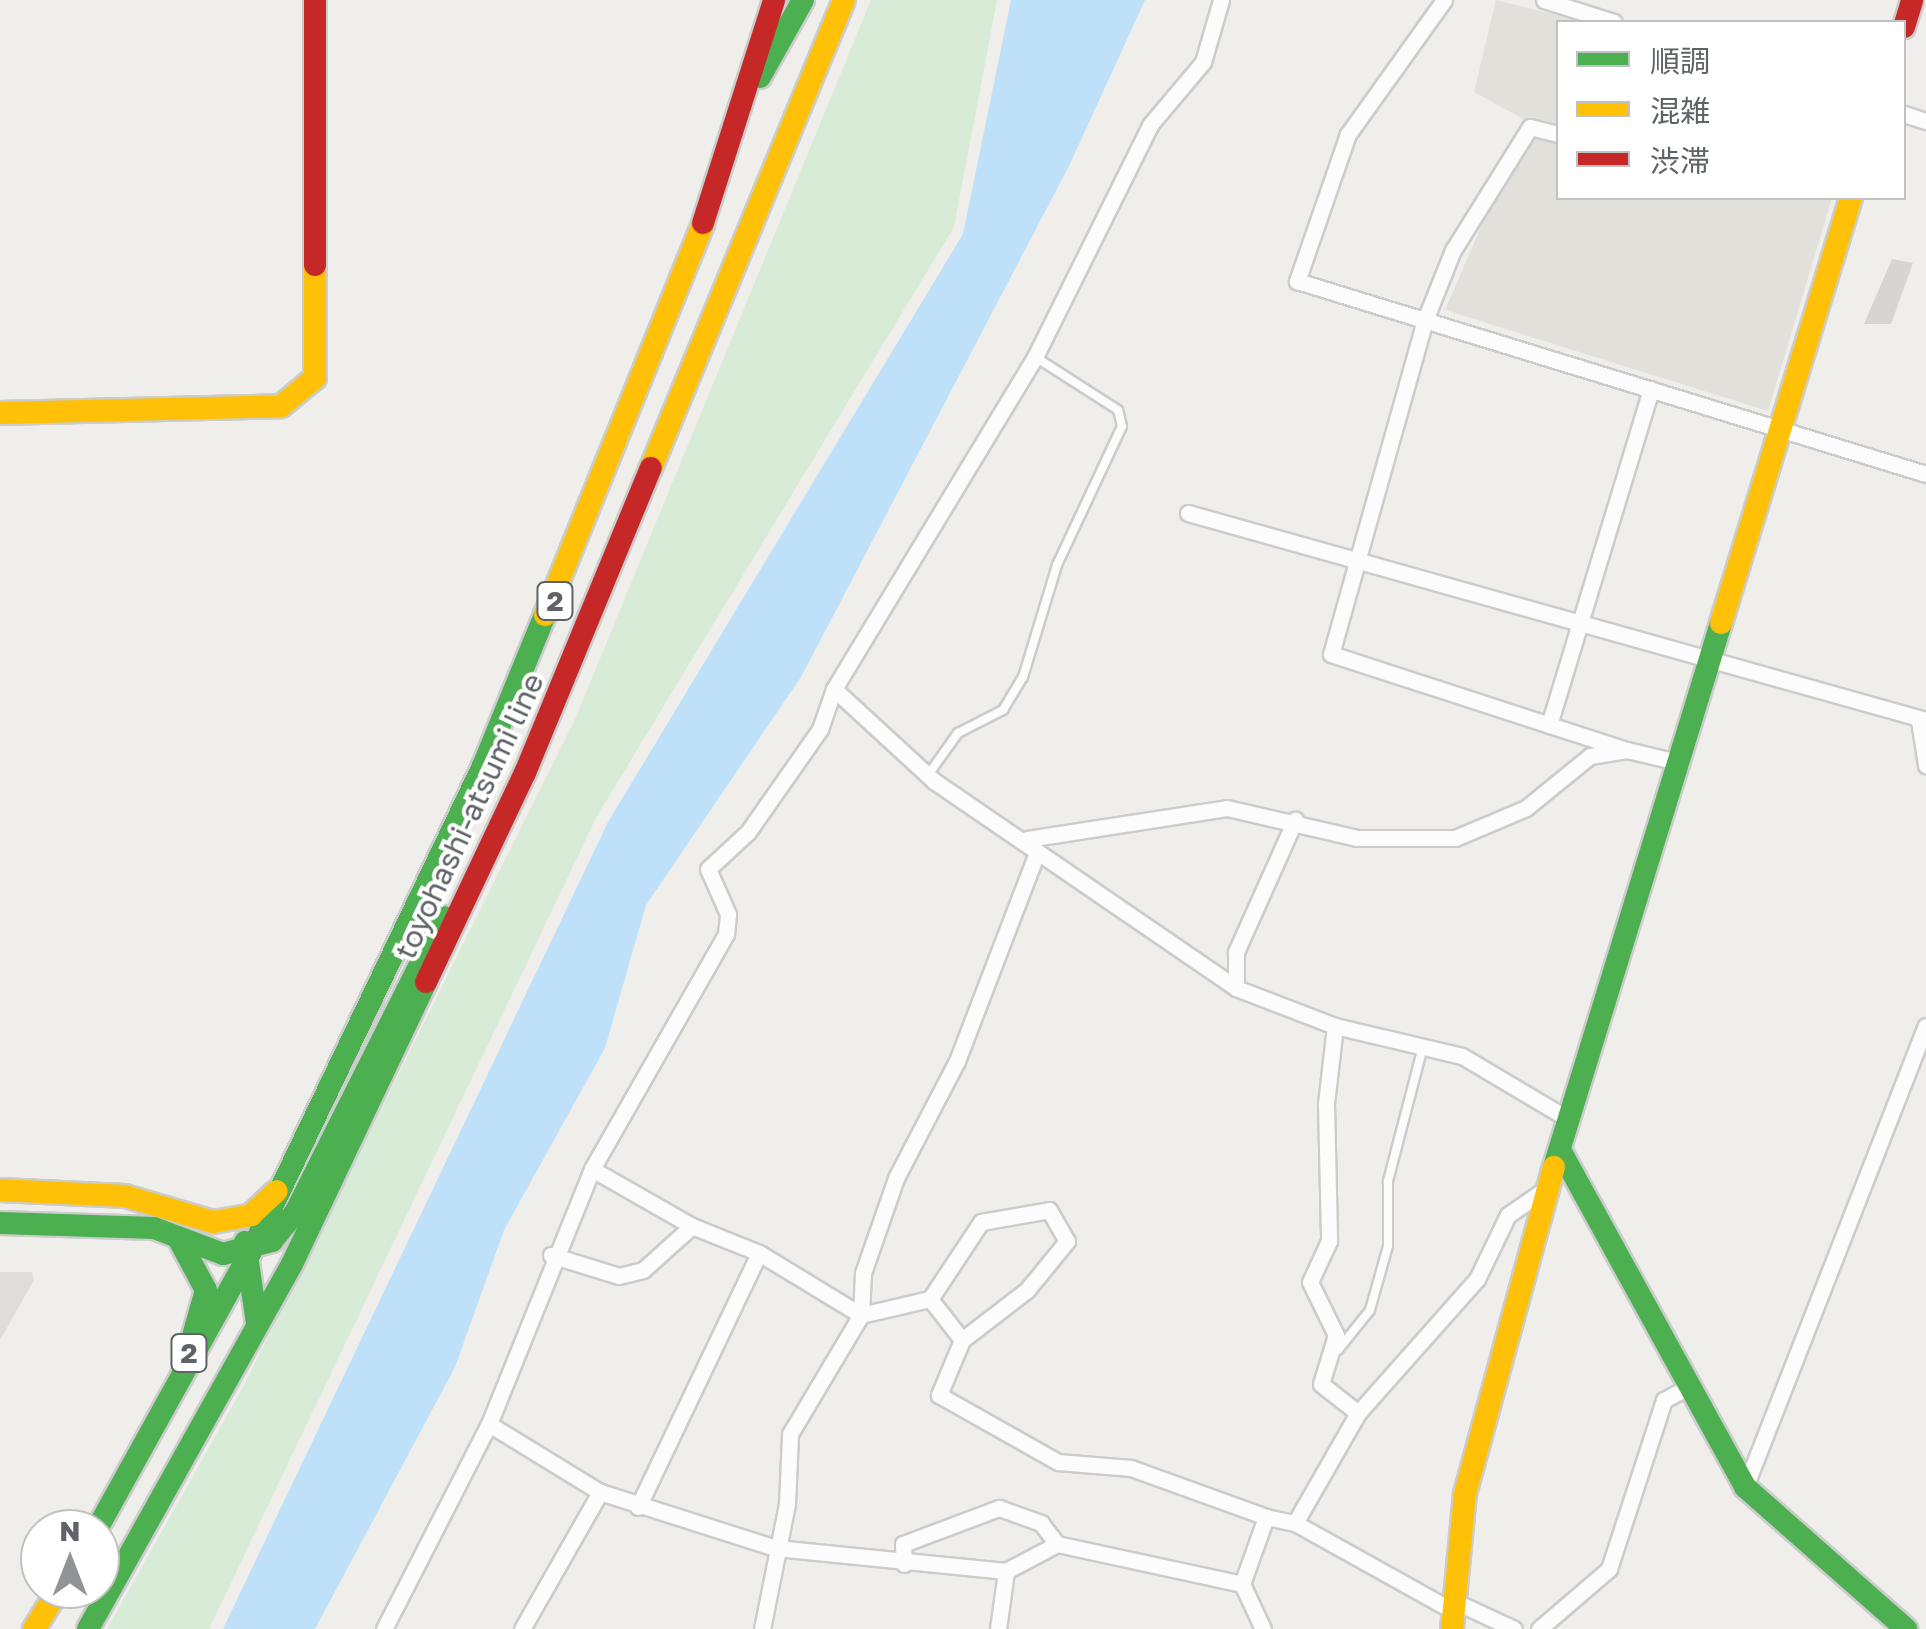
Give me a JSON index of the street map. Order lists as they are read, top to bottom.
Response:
{
  "streets": {
    "street": ["2", "toyohashi-atsumi line"]
  },
  "legend": ["順調", "混雑", "渋滞"],
  "north": "top"
}
